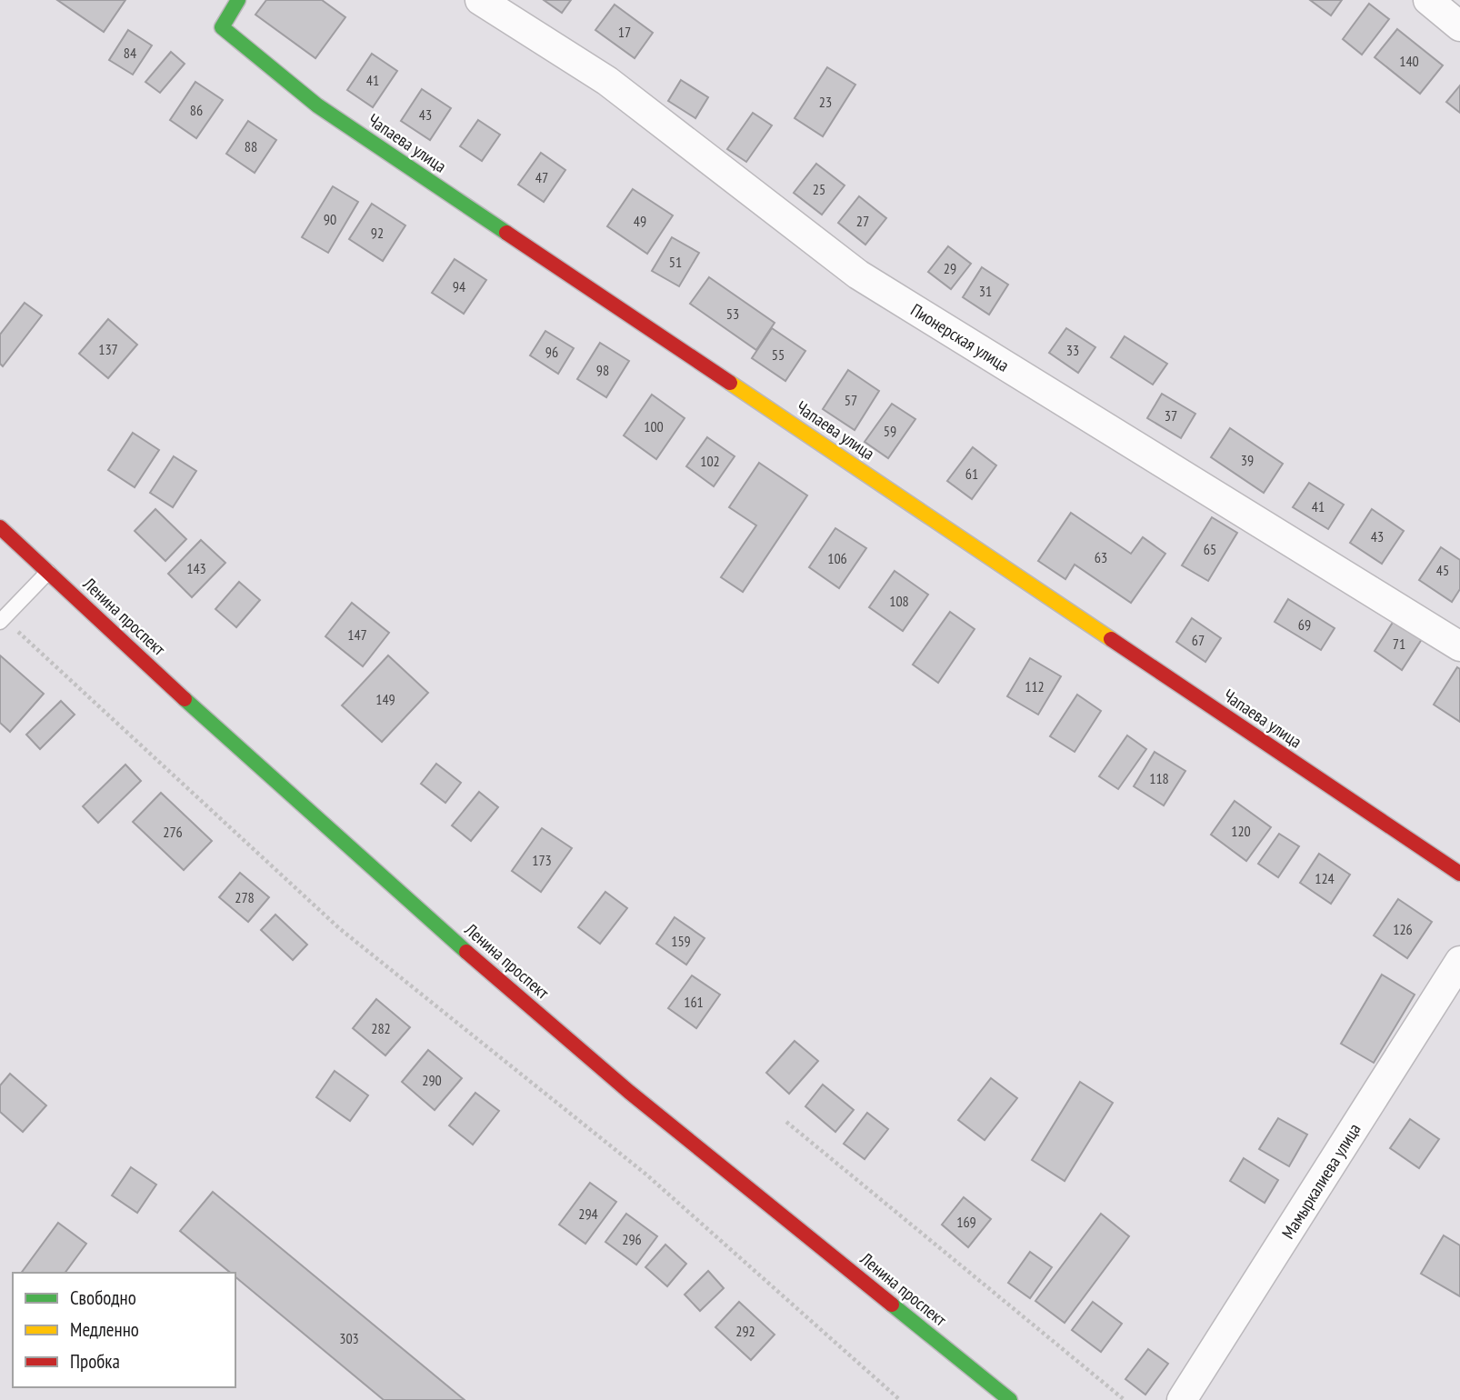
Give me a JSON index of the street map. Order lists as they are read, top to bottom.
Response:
{
  "streets": {
    "street": [
      "Чапаева улица",
      "Пионерская улица",
      "Ленина проспект",
      "Мамыркалиева улица"
    ]
  },
  "house_numbers": [
    "17",
    "84",
    "140",
    "41",
    "23",
    "86",
    "43",
    "88",
    "47",
    "25",
    "90",
    "49",
    "27",
    "92",
    "51",
    "29",
    "94",
    "31",
    "53",
    "137",
    "33",
    "96",
    "55",
    "98",
    "57",
    "37",
    "100",
    "59",
    "39",
    "102",
    "61",
    "41",
    "43",
    "65",
    "63",
    "106",
    "143",
    "45",
    "108",
    "69",
    "147",
    "67",
    "71",
    "112",
    "149",
    "118",
    "120",
    "276",
    "173",
    "124",
    "278",
    "126",
    "159",
    "161",
    "282",
    "290",
    "294",
    "169",
    "296",
    "292",
    "303"
  ],
  "legend": ["Свободно", "Медленно", "Пробка"]
}
